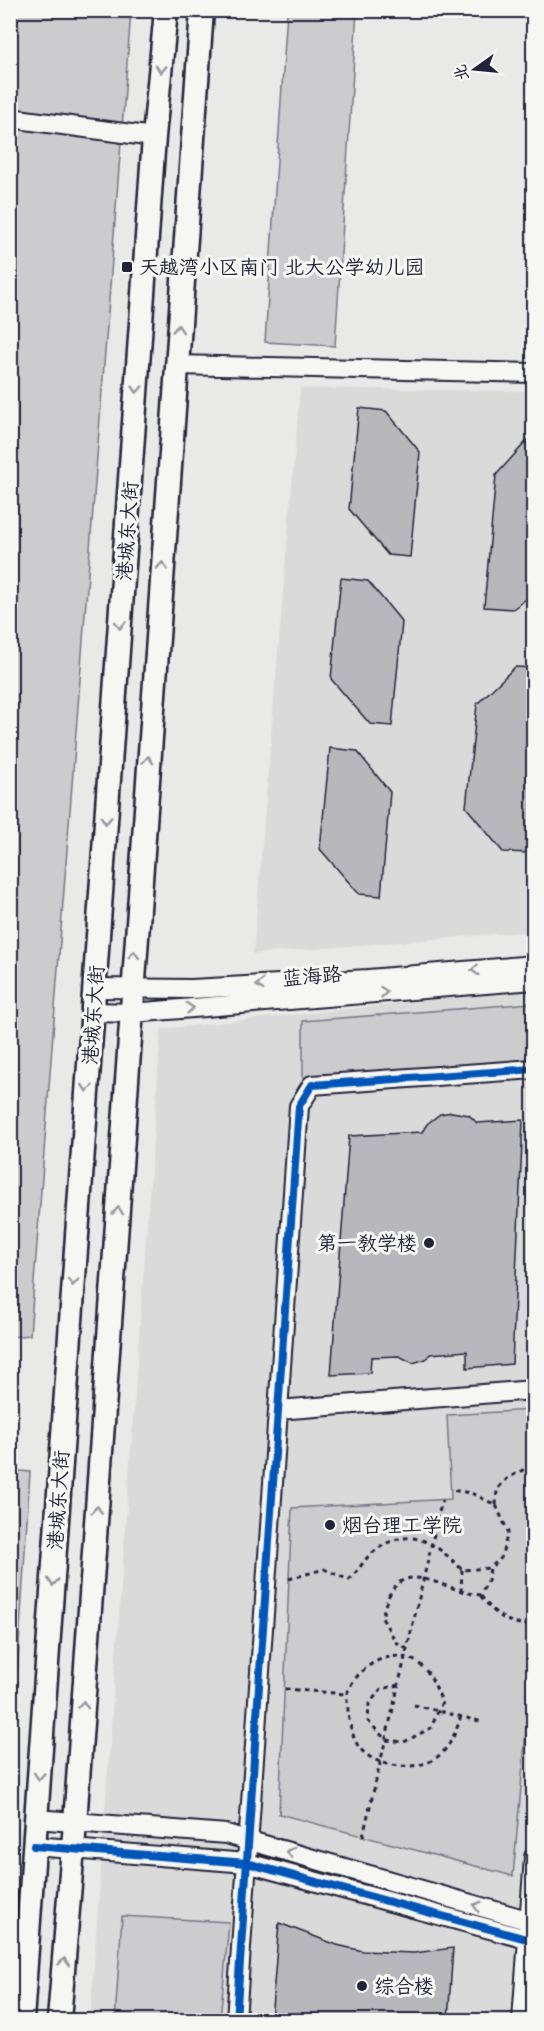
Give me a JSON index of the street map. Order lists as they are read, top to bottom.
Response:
{
  "streets": {
    "main road": ["港城东大街"],
    "street": ["蓝海路"]
  },
  "crossings": [
    ["港城东大街", "蓝海路"]
  ],
  "places": {
    "transit": ["天越湾小区南门 北大公学幼儿园"],
    "other": ["第一教学楼", "烟台理工学院", "综合楼"]
  },
  "north": "left"
}
